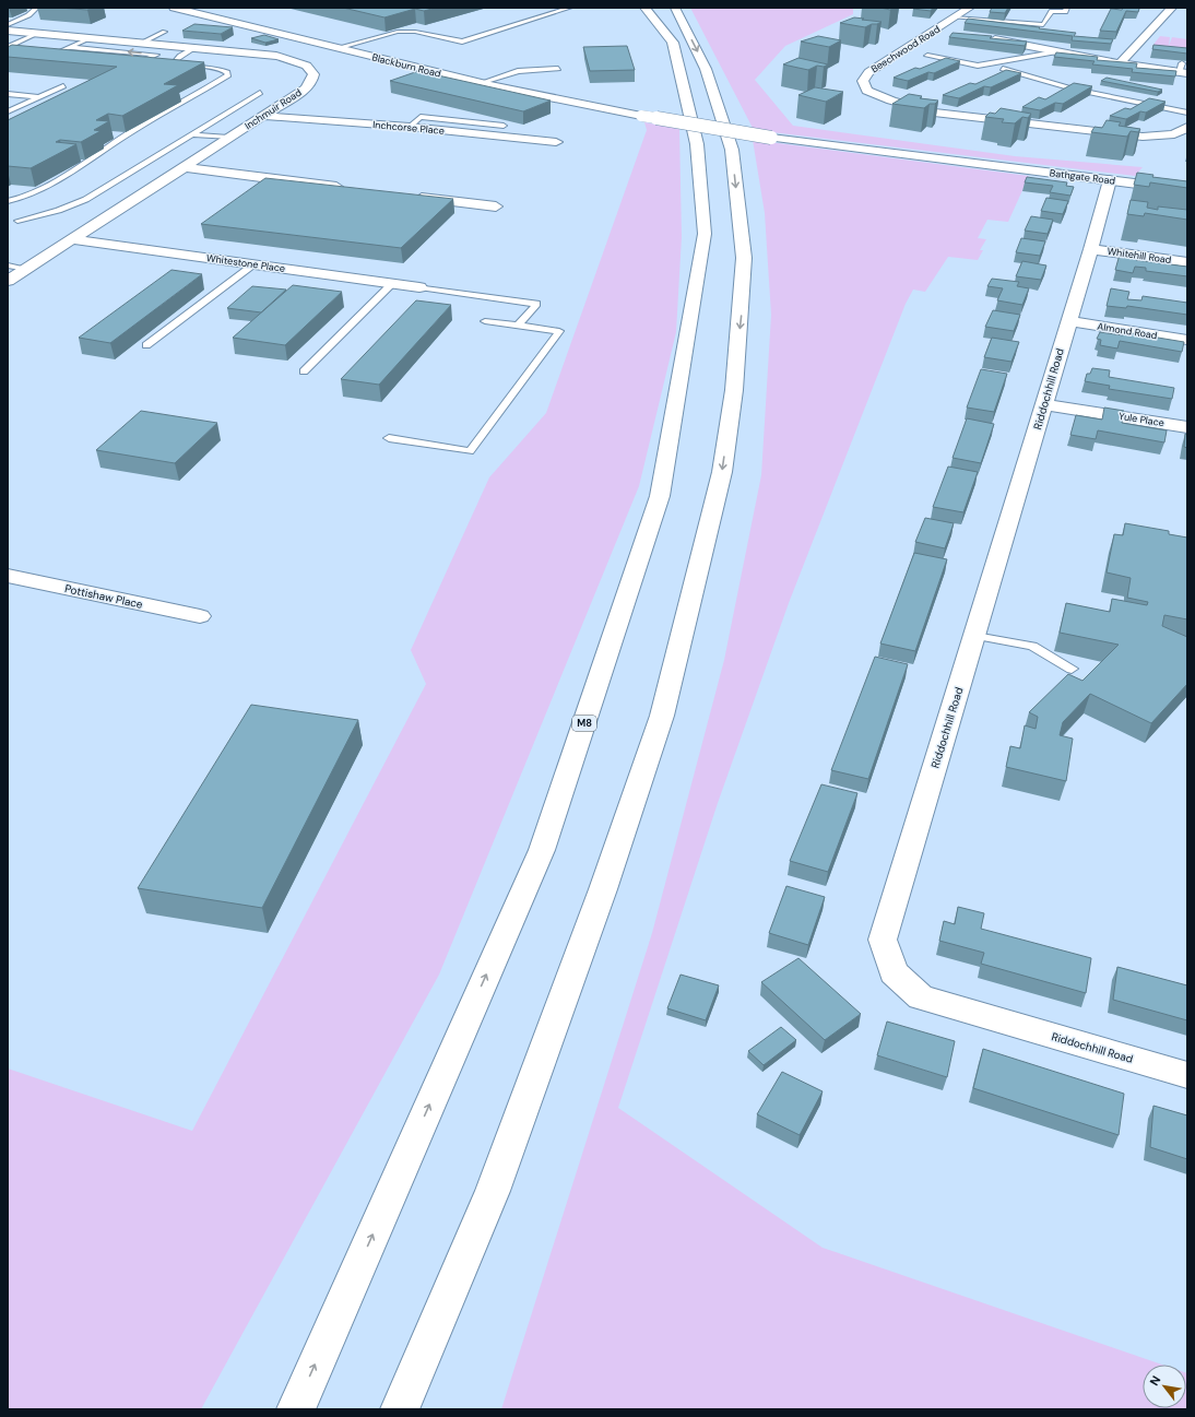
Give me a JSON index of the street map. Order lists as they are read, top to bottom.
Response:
{
  "streets": {
    "main road": [
      "Beechwood Road",
      "Blackburn Road",
      "Inchmuir Road",
      "Inchcorse Place",
      "Bathgate Road",
      "Whitehill Road",
      "Whitestone Place",
      "Almond Road",
      "Riddochhill Road",
      "Yule Place",
      "Pottishaw Place",
      "M8"
    ]
  },
  "crossings": [
    ["Blackburn Road", "Bathgate Road"],
    ["Inchmuir Road", "Inchcorse Place"],
    ["Inchmuir Road", "Whitestone Place"],
    ["Bathgate Road", "Riddochhill Road"],
    ["Whitehill Road", "Riddochhill Road"],
    ["Almond Road", "Riddochhill Road"],
    ["Riddochhill Road", "Yule Place"]
  ],
  "north": "top left"
}
